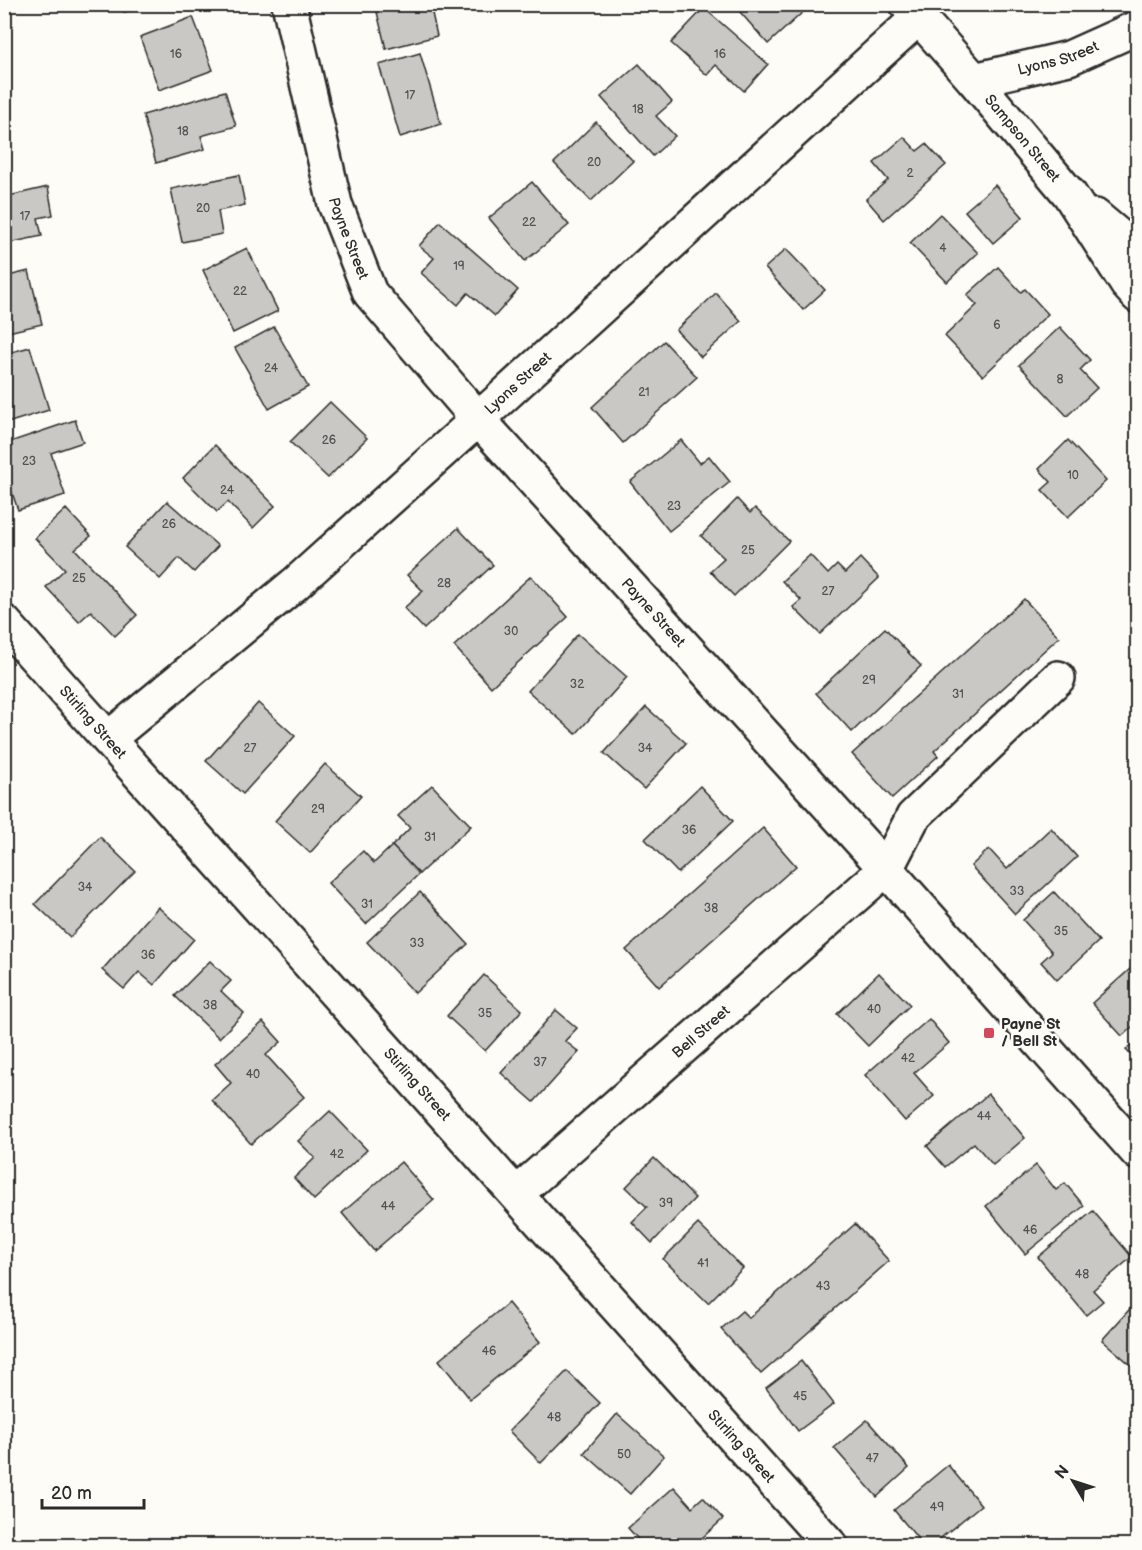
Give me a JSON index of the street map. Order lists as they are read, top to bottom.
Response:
{
  "streets": {
    "street": [
      "Lyons Street",
      "Sampson Street",
      "Payne Street",
      "Stirling Street",
      "Bell Street"
    ]
  },
  "crossings": [
    ["Lyons Street", "Sampson Street"],
    ["Lyons Street", "Payne Street"],
    ["Lyons Street", "Stirling Street"],
    ["Payne Street", "Bell Street"],
    ["Stirling Street", "Bell Street"]
  ],
  "places": {
    "transit": ["Payne St / Bell St"]
  },
  "house_numbers": [
    "16",
    "16",
    "17",
    "18",
    "18",
    "20",
    "2",
    "20",
    "17",
    "22",
    "4",
    "19",
    "22",
    "6",
    "24",
    "8",
    "21",
    "26",
    "23",
    "10",
    "24",
    "23",
    "26",
    "25",
    "25",
    "28",
    "27",
    "30",
    "29",
    "32",
    "31",
    "27",
    "34",
    "29",
    "36",
    "31",
    "34",
    "33",
    "31",
    "38",
    "35",
    "33",
    "36",
    "38",
    "40",
    "35",
    "42",
    "37",
    "40",
    "44",
    "42",
    "39",
    "44",
    "46",
    "41",
    "48",
    "43",
    "46",
    "45",
    "48",
    "50",
    "47",
    "49"
  ],
  "scale_bar": "20 m",
  "north": "top left"
}
